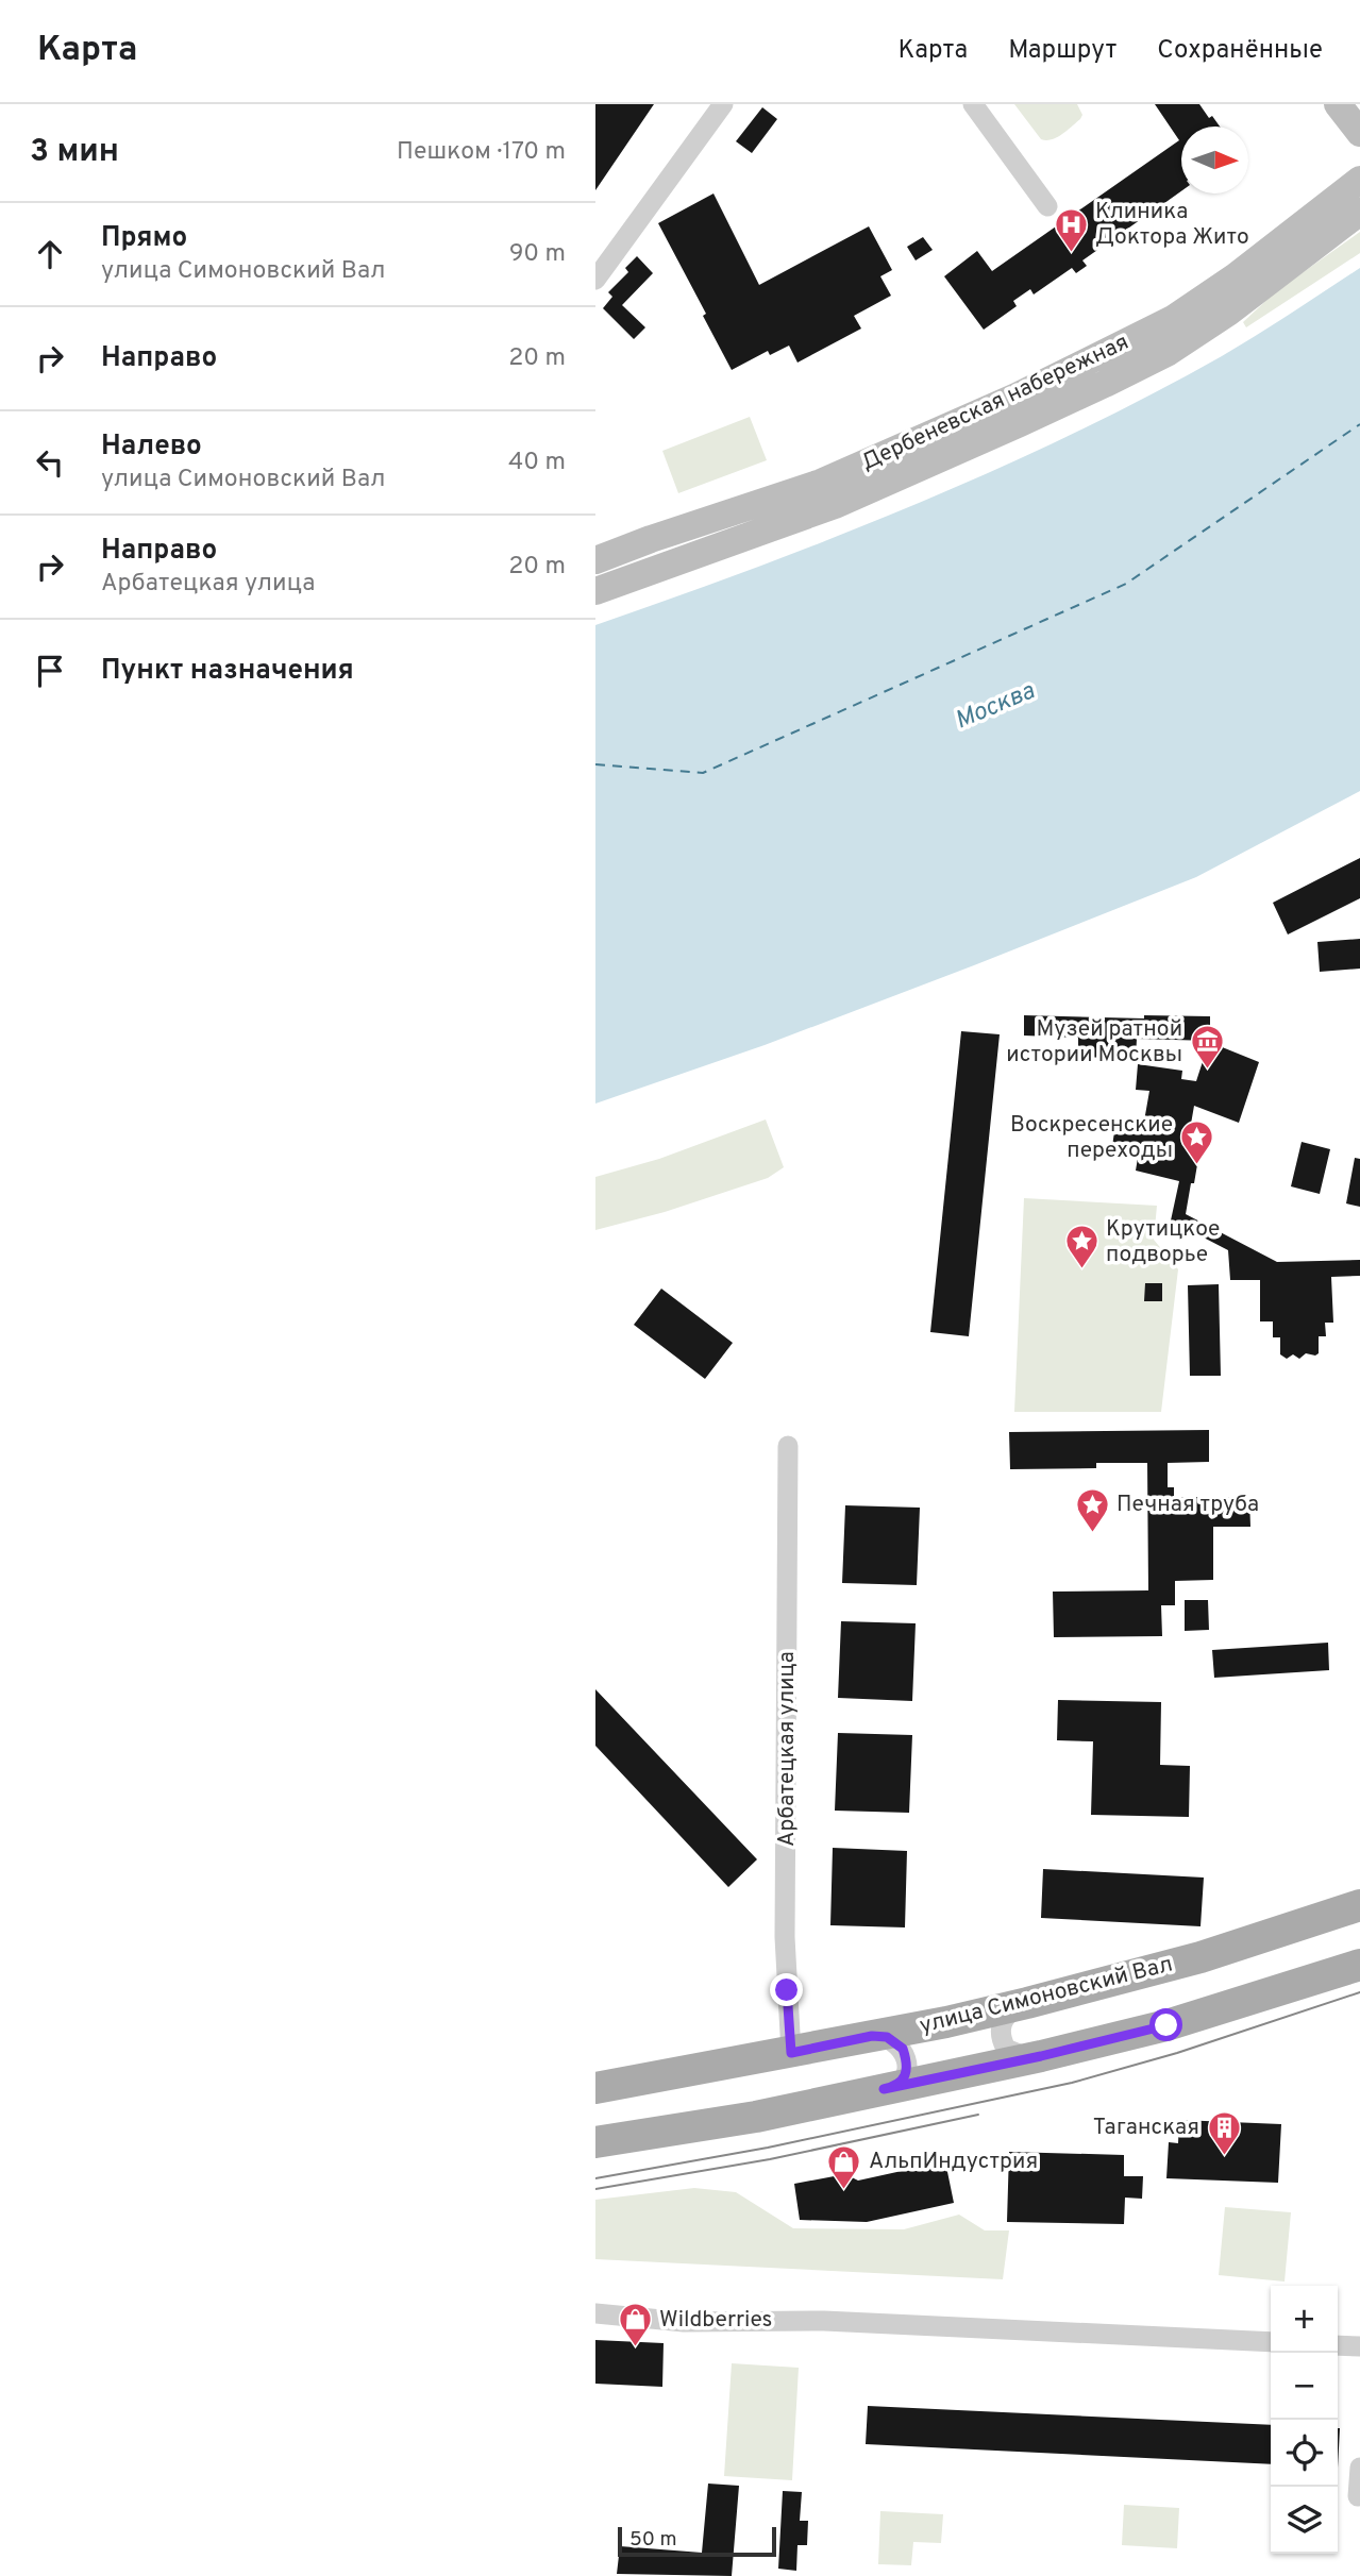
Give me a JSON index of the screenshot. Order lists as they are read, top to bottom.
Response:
{
  "streets": {
    "main road": ["Дербеневская набережная", "улица Симоновский Вал"],
    "street": ["Арбатецкая улица"]
  },
  "crossings": [
    ["Арбатецкая улица", "улица Симоновский Вал"]
  ],
  "water": ["Москва"],
  "places": {
    "hospital": ["Клиника Доктора Жито"],
    "museum": ["Музей ратной истории Москвы"],
    "place": ["Воскресенские переходы", "Крутицкое подворье", "Печная труба"],
    "building": ["Таганская"],
    "shop": ["АльпИндустрия", "Wildberries"]
  },
  "scale_bar": "50 m",
  "north": "right",
  "page": {
    "header": "Карта",
    "nav": ["Карта", "Маршрут", "Сохранённые"],
    "heading": ["3 мин", "Пешком · 170 m"],
    "list": [
      ["Прямо", "улица Симоновский Вал", "90 m"],
      ["Направо", "20 m"],
      ["Налево", "улица Симоновский Вал", "40 m"],
      ["Направо", "Арбатецкая улица", "20 m"],
      "Пункт назначения"
    ],
    "map_buttons": ["+", "−"],
    "scale": "50 m"
  }
}
